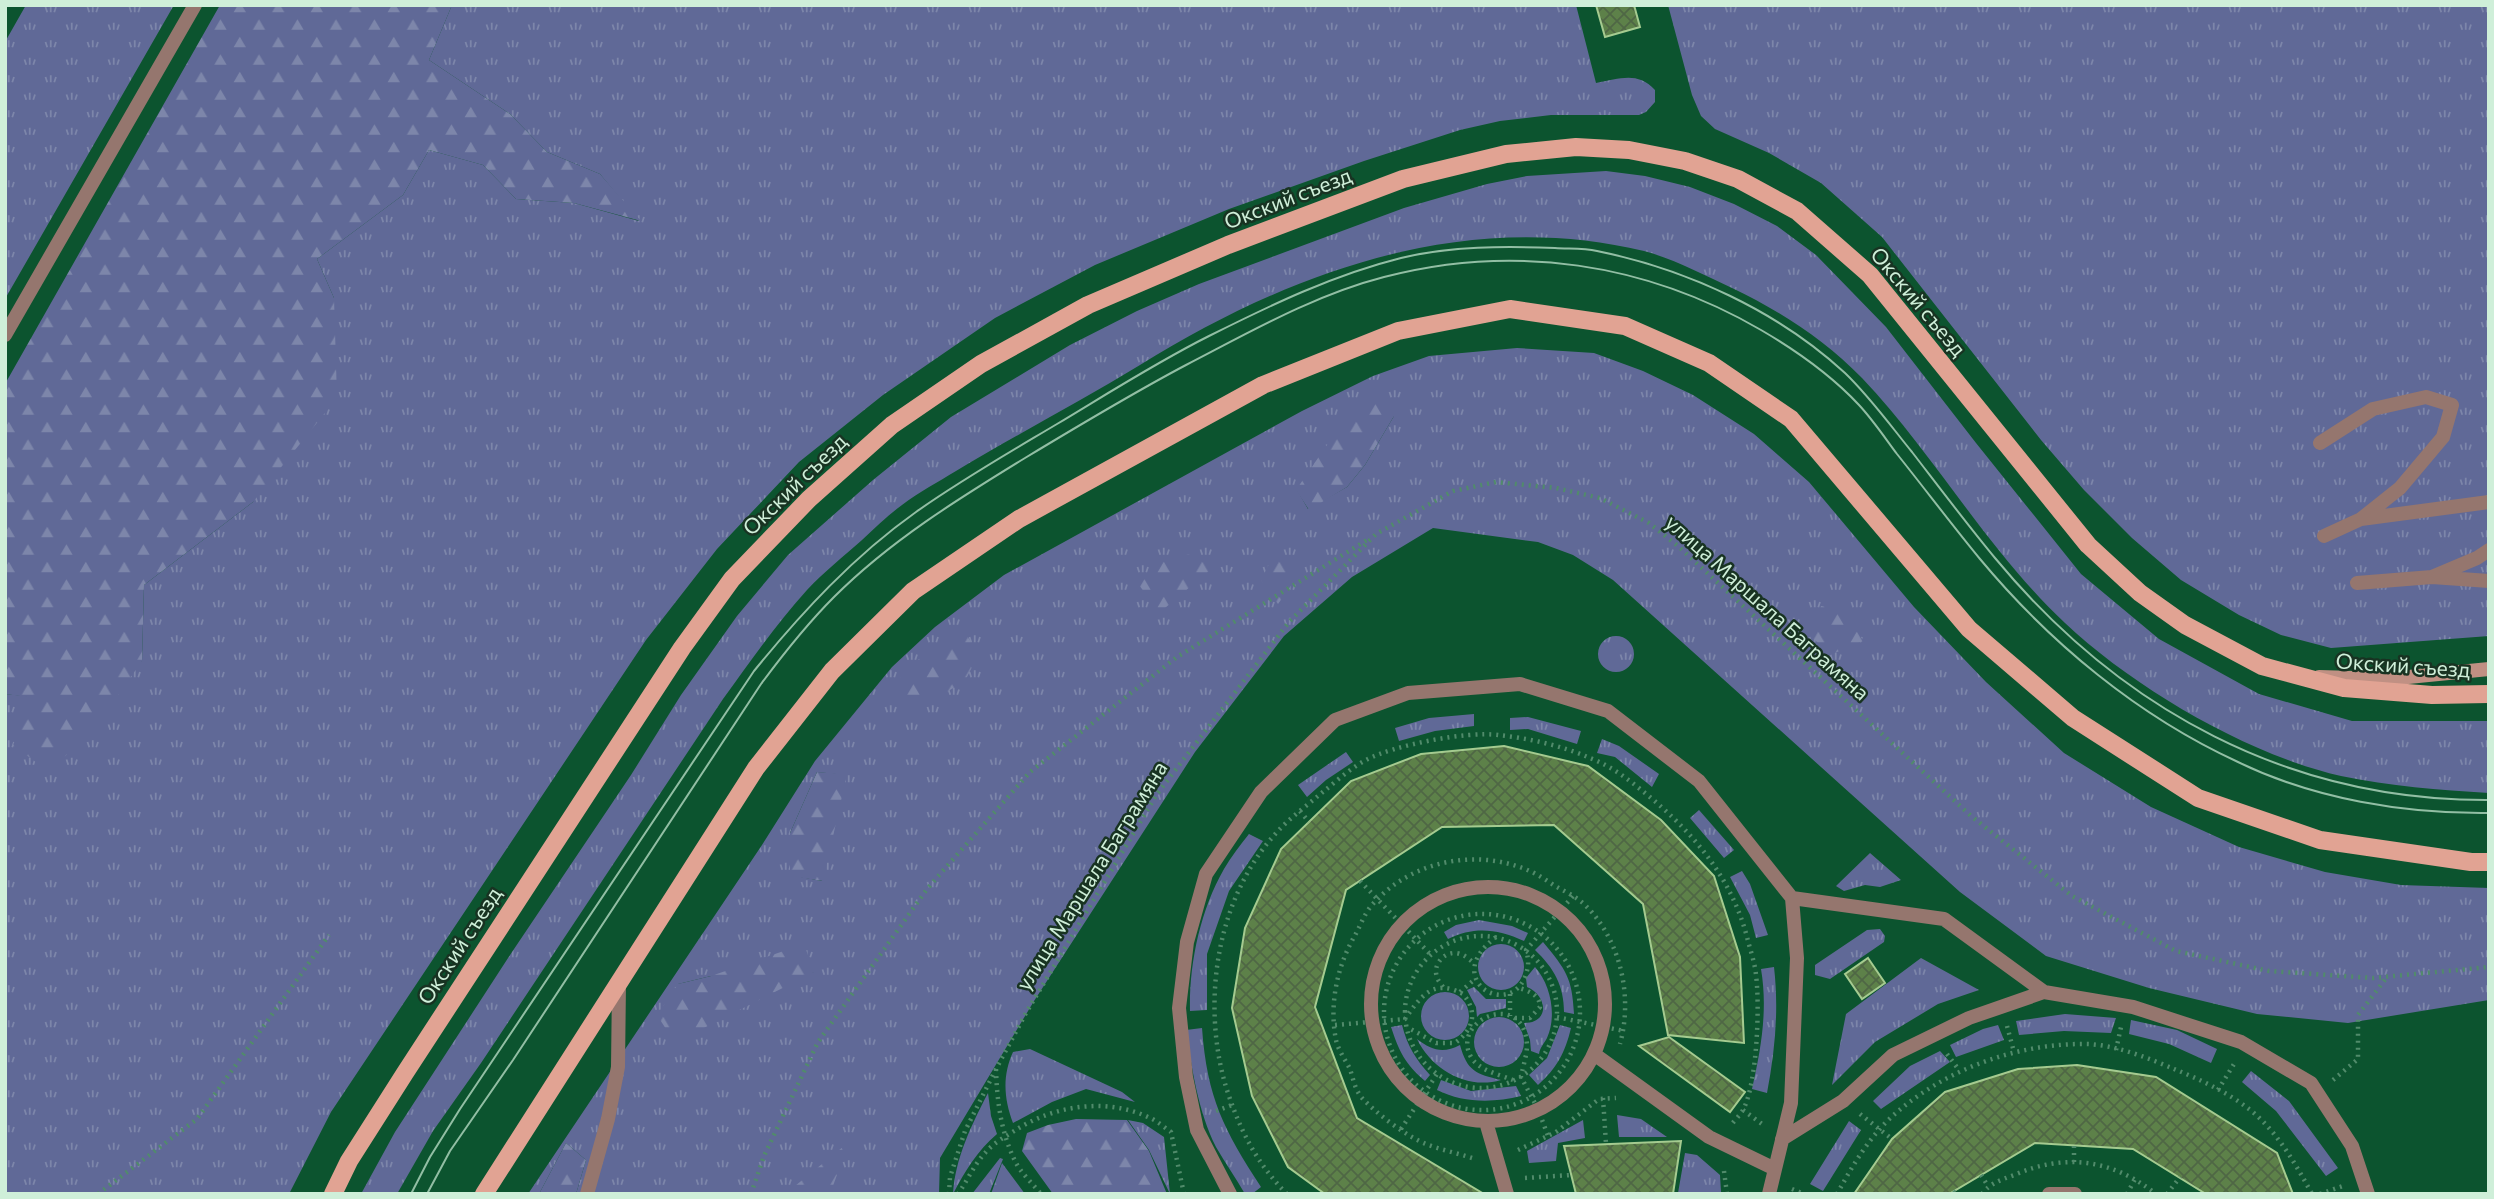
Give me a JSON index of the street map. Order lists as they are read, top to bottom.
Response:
{
  "streets": {
    "main road": ["Окский съезд"],
    "path": ["улица Маршала Баграмяна"]
  }
}
